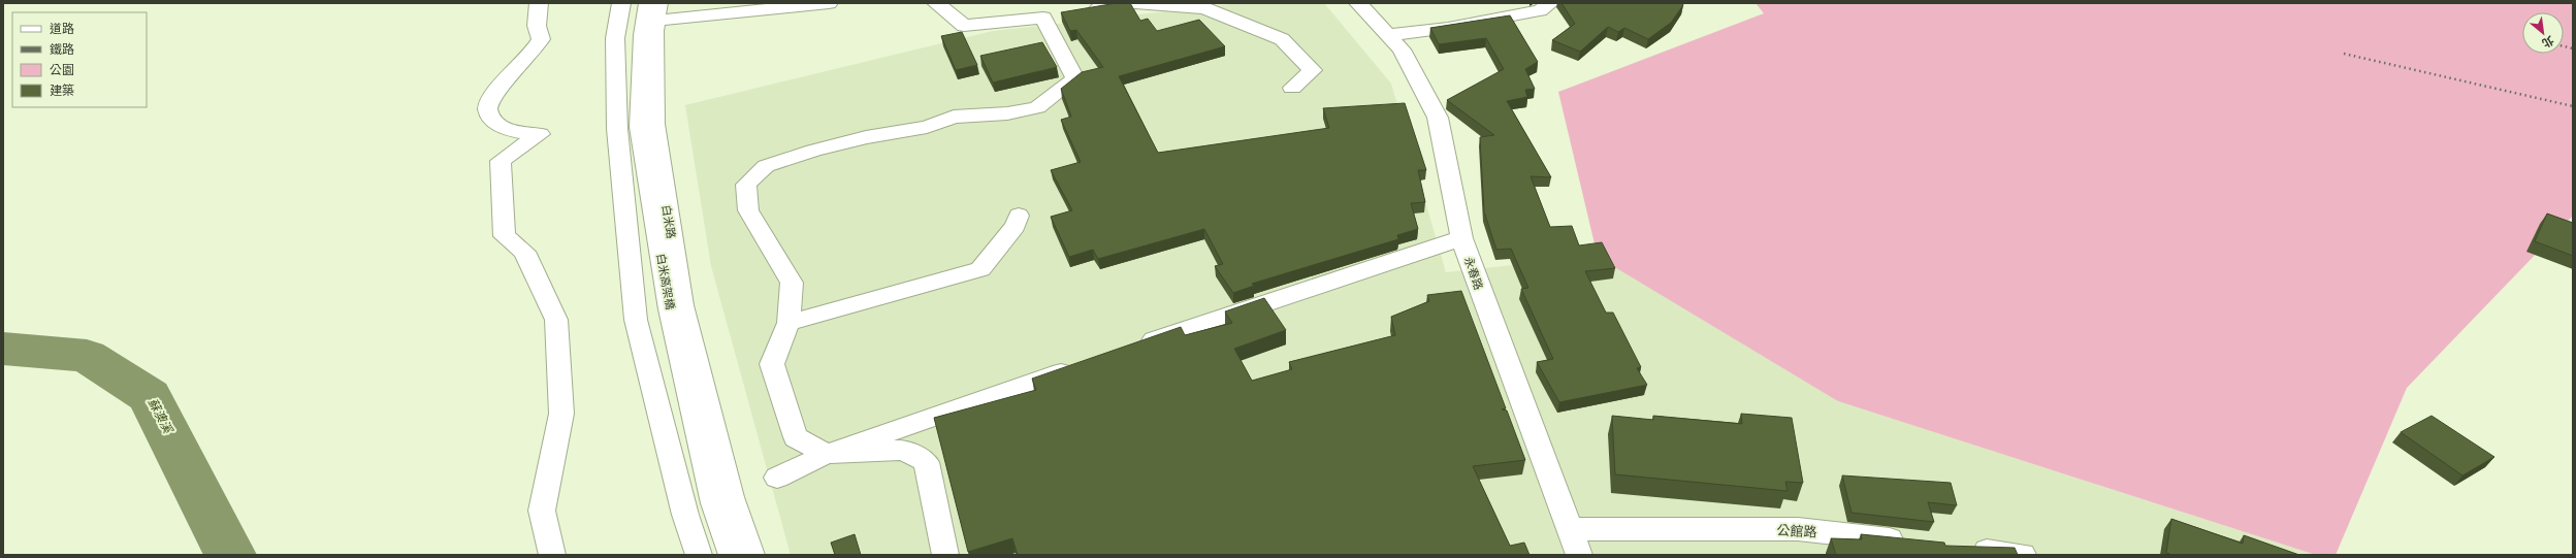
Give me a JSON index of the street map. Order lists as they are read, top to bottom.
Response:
{
  "streets": {
    "street": [
      "白米路",
      "永春路",
      "白米高架橋",
      "公館路"
    ]
  },
  "crossings": [
    ["白米路", "白米高架橋"],
    ["永春路", "公館路"]
  ],
  "water": ["蘇澳溪"],
  "legend": [
    "道路",
    "鐵路",
    "公園",
    "建築"
  ],
  "north": "bottom right"
}
